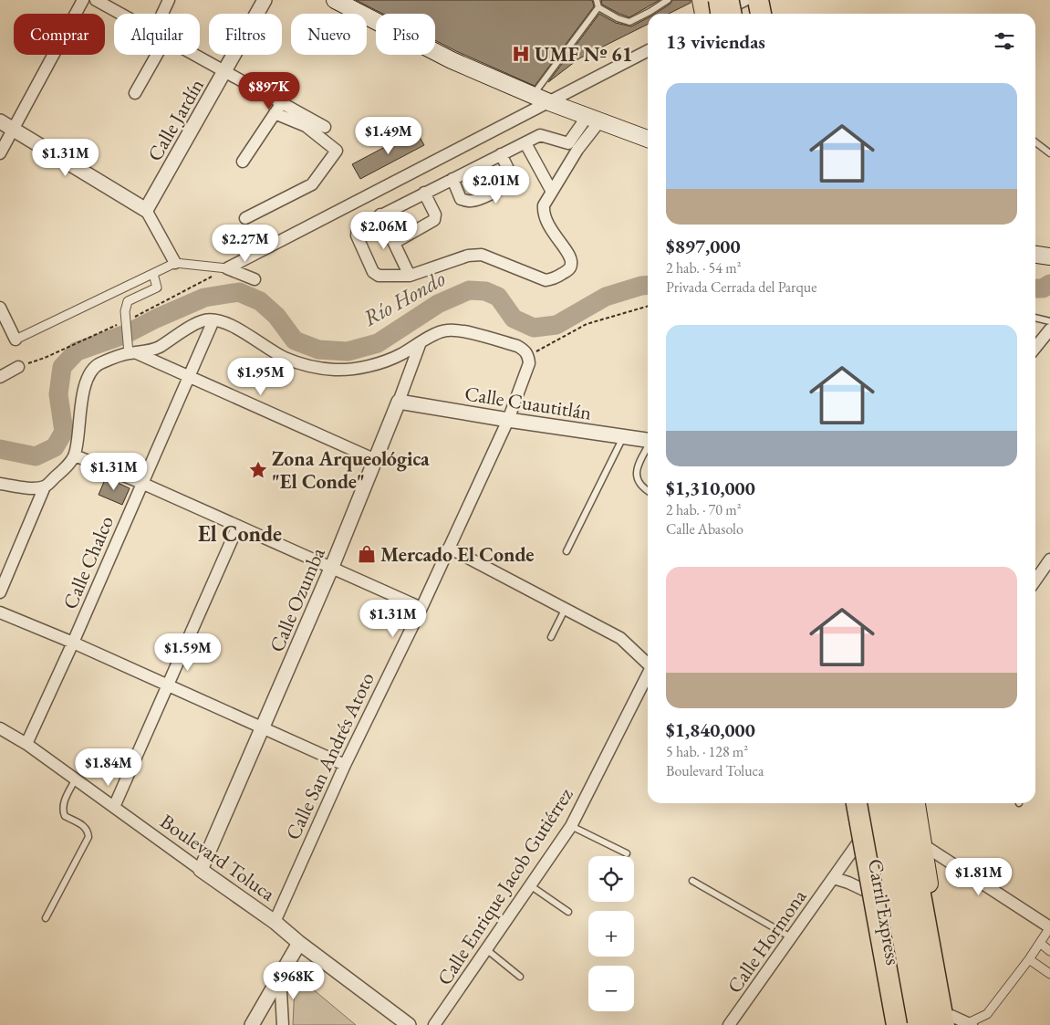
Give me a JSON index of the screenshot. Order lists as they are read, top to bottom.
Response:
{
  "streets": {
    "highway": ["Carril Express"],
    "street": [
      "Calle Jardín",
      "Calle Cuautitlán",
      "Calle Chalco",
      "Calle Ozumba",
      "Calle San Andrés Atoto",
      "Boulevard Toluca",
      "Calle Enrique Jacob Gutiérrez",
      "Calle Hormona"
    ]
  },
  "crossings": [
    ["Calle Cuautitlán", "Calle Ozumba"],
    ["Calle Cuautitlán", "Calle San Andrés Atoto"],
    ["Calle Chalco", "Boulevard Toluca"],
    ["Calle Ozumba", "Boulevard Toluca"],
    ["Calle San Andrés Atoto", "Boulevard Toluca"]
  ],
  "districts": ["El Conde"],
  "water": ["Río Hondo"],
  "places": {
    "hospital": ["UMF Nº 61"],
    "place": ["Zona Arqueológica \"El Conde\""],
    "shop": ["Mercado El Conde"]
  },
  "page": {
    "chip": [
      "Comprar",
      "Alquilar",
      "Filtros",
      "Nuevo",
      "Piso"
    ],
    "heading": "13 viviendas",
    "list": [
      {
        "name": "$897,000",
        "note": "2 hab. · 54 m² · Privada Cerrada del Parque"
      },
      {
        "name": "$1,310,000",
        "note": "2 hab. · 70 m² · Calle Abasolo"
      },
      {
        "name": "$1,840,000",
        "note": "5 hab. · 128 m² · Boulevard Toluca"
      }
    ],
    "price": [
      "$897K",
      "$1.49M",
      "$1.31M",
      "$2.01M",
      "$2.06M",
      "$2.27M",
      "$1.95M",
      "$1.31M",
      "$1.31M",
      "$1.59M",
      "$1.84M",
      "$1.81M",
      "$968K"
    ],
    "map_buttons": ["+", "−"]
  }
}
